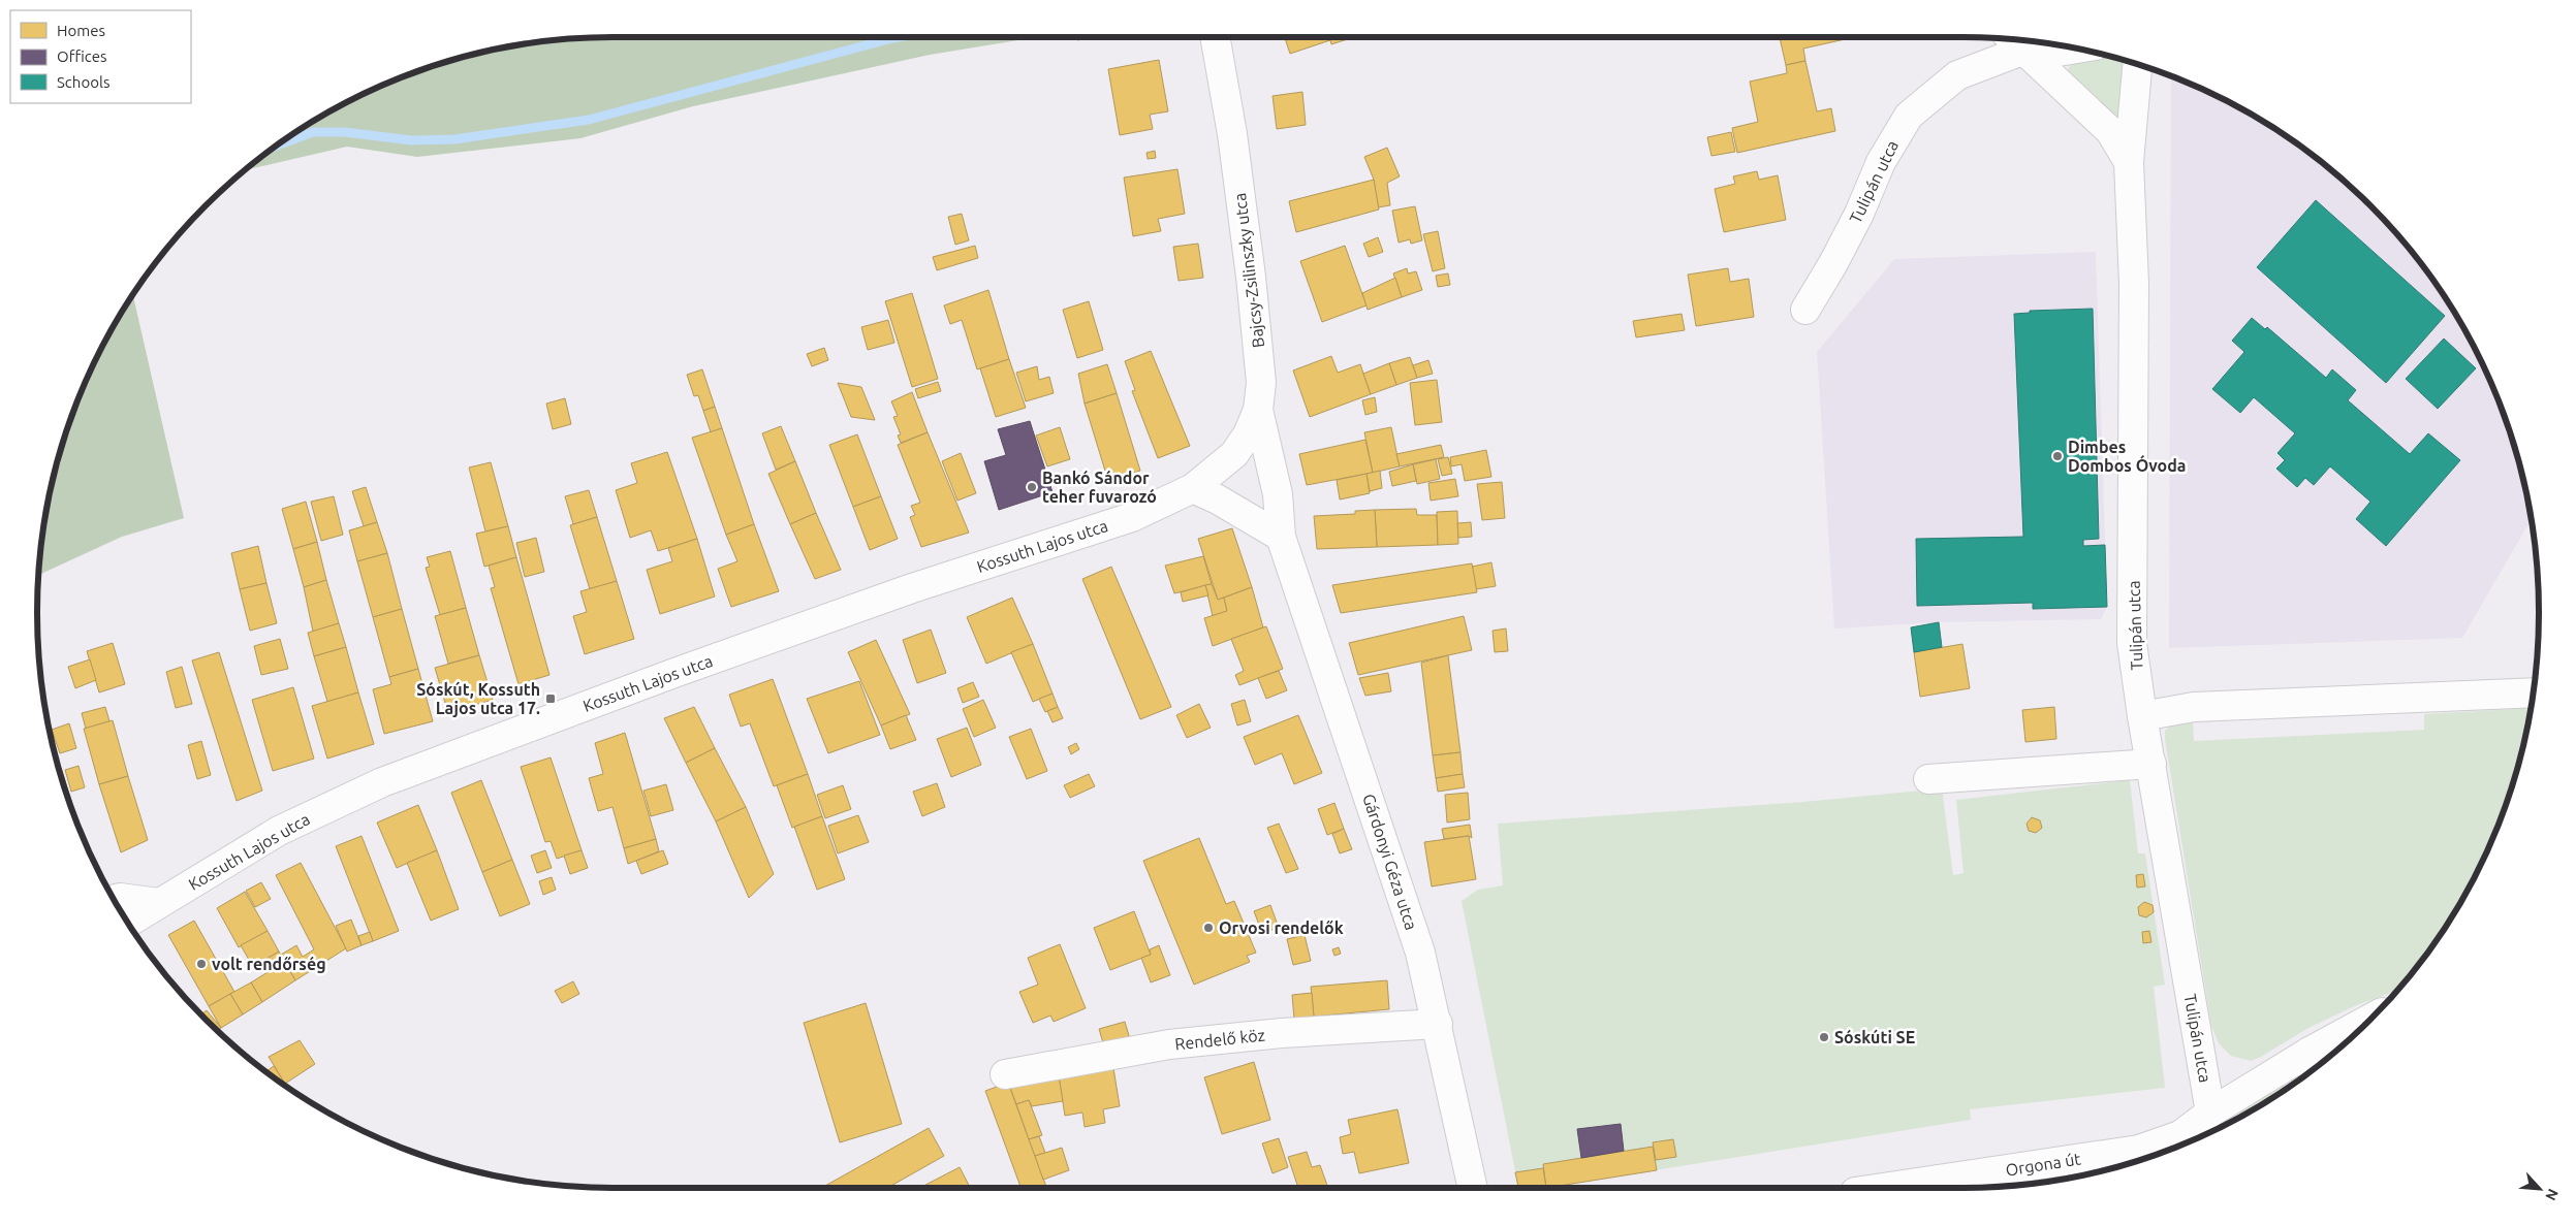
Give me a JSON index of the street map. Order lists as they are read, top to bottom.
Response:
{
  "streets": {
    "street": [
      "Tulipán utca",
      "Bajcsy-Zsilinszky utca",
      "Kossuth Lajos utca",
      "Gárdonyi Géza utca",
      "Rendelő köz",
      "Orgona út"
    ]
  },
  "crossings": [
    ["Tulipán utca", "Orgona út"],
    ["Bajcsy-Zsilinszky utca", "Kossuth Lajos utca"],
    ["Bajcsy-Zsilinszky utca", "Gárdonyi Géza utca"],
    ["Gárdonyi Géza utca", "Rendelő köz"]
  ],
  "places": {
    "other": [
      "Dimbes Dombos Óvoda",
      "Bankó Sándor teher fuvarozó",
      "Orvosi rendelők",
      "volt rendőrség",
      "Sóskúti SE"
    ],
    "transit": ["Sóskút, Kossuth Lajos utca 17."]
  },
  "legend": ["Homes", "Offices", "Schools"],
  "north": "bottom right"
}
